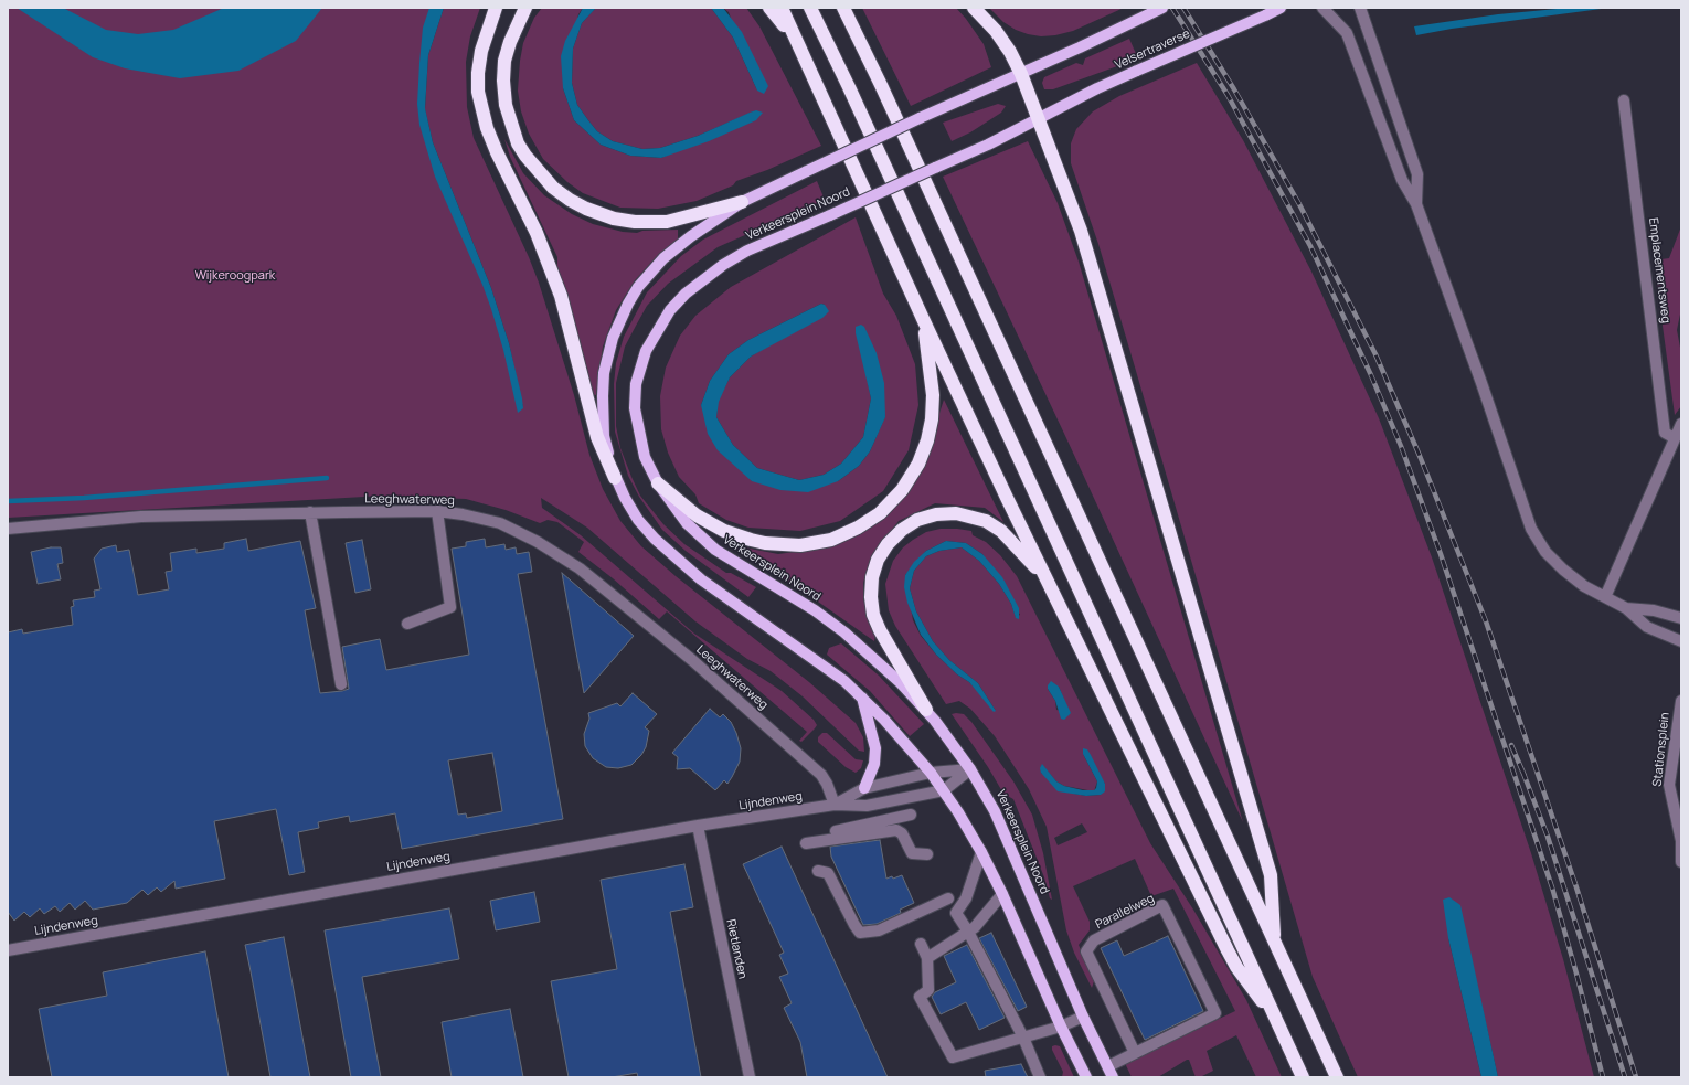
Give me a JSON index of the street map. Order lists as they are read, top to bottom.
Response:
{
  "streets": {
    "main road": ["Velsertraverse", "Verkeersplein Noord"],
    "street": [
      "Emplacementsweg",
      "Leeghwaterweg",
      "Stationsplein",
      "Lijndenweg",
      "Parallelweg",
      "Rietlanden"
    ]
  },
  "crossings": [
    ["Velsertraverse", "Verkeersplein Noord"],
    ["Verkeersplein Noord", "Lijndenweg"],
    ["Leeghwaterweg", "Lijndenweg"],
    ["Lijndenweg", "Rietlanden"]
  ],
  "parks": ["Wijkeroogpark"]
}
